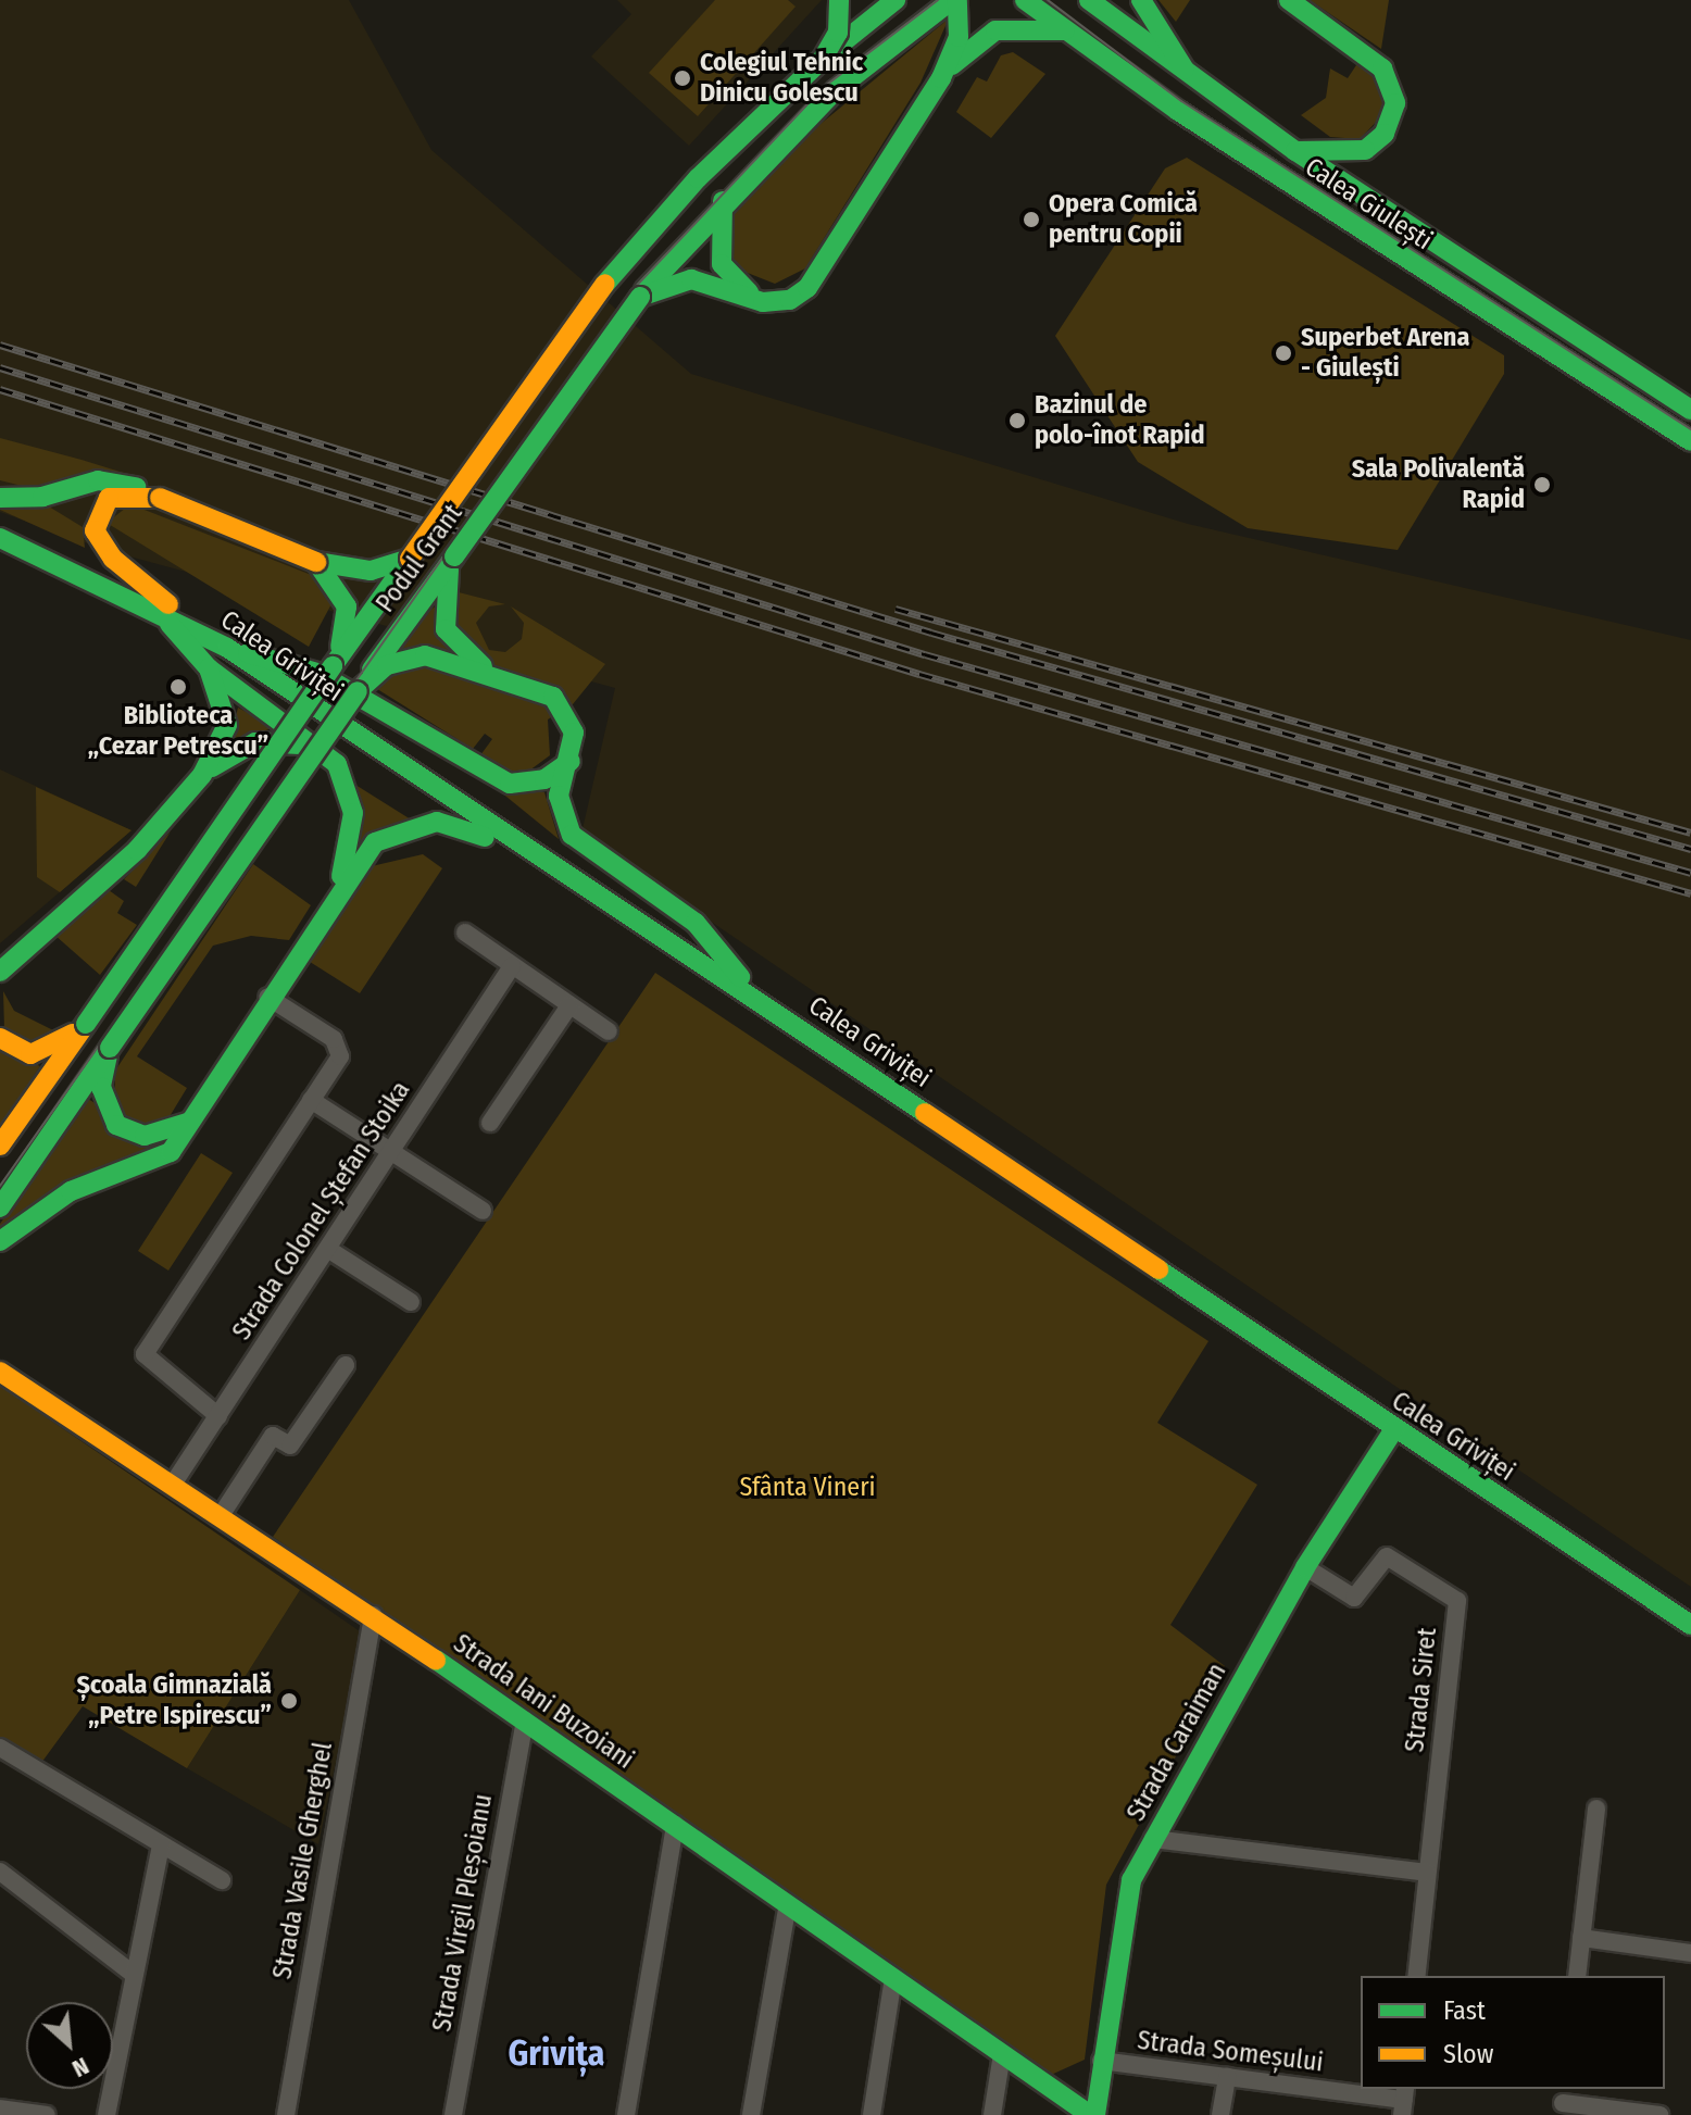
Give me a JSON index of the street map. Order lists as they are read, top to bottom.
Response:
{
  "streets": {
    "main road": [
      "Calea Giulești",
      "Podul Grant",
      "Calea Griviței",
      "Strada Iani Buzoiani",
      "Strada Caraiman"
    ],
    "street": [
      "Strada Colonel Ștefan Stoika",
      "Strada Siret",
      "Strada Vasile Gherghel",
      "Strada Virgil Pleșoianu",
      "Strada Someșului"
    ]
  },
  "crossings": [
    ["Calea Griviței", "Strada Caraiman"],
    ["Strada Colonel Ștefan Stoika", "Strada Iani Buzoiani"],
    ["Strada Siret", "Strada Caraiman"],
    ["Strada Iani Buzoiani", "Strada Caraiman"],
    ["Strada Iani Buzoiani", "Strada Vasile Gherghel"],
    ["Strada Iani Buzoiani", "Strada Virgil Pleșoianu"],
    ["Strada Caraiman", "Strada Someșului"]
  ],
  "districts": ["Grivița"],
  "parks": ["Sfânta Vineri"],
  "places": [
    "Colegiul Tehnic Dinicu Golescu",
    "Opera Comică pentru Copii",
    "Superbet Arena - Giulești",
    "Bazinul de polo-înot Rapid",
    "Sala Polivalentă Rapid",
    "Biblioteca „Cezar Petrescu”",
    "Școala Gimnazială „Petre Ispirescu”"
  ],
  "legend": ["Fast", "Slow"],
  "north": "bottom right"
}
